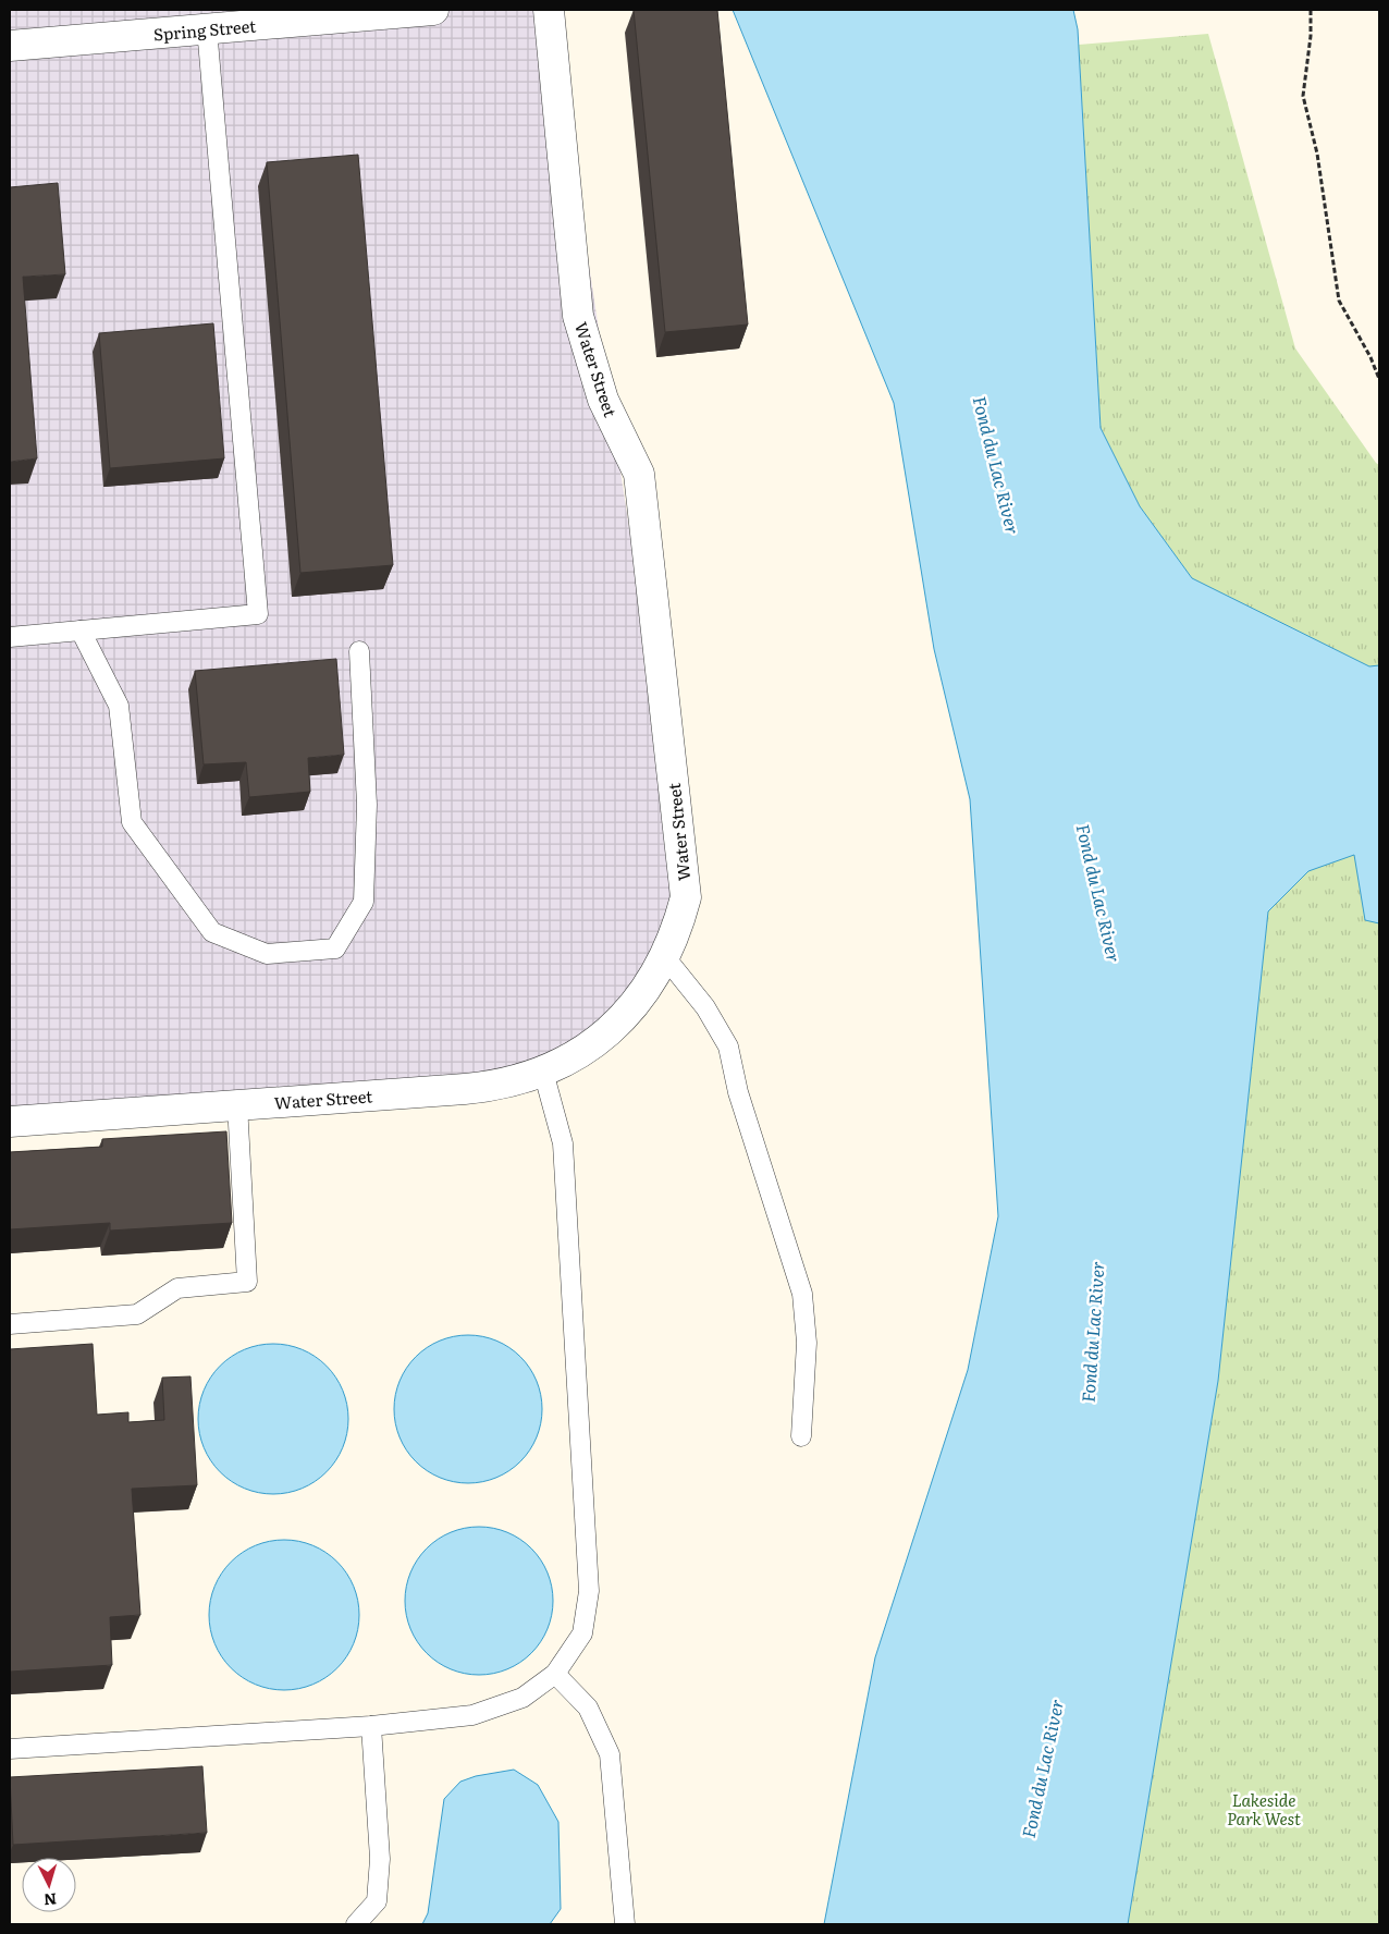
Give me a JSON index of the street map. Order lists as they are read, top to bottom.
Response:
{
  "streets": {
    "street": ["Spring Street", "Water Street"]
  },
  "water": ["Fond du Lac River"],
  "parks": ["Lakeside Park West"],
  "north": "bottom"
}
